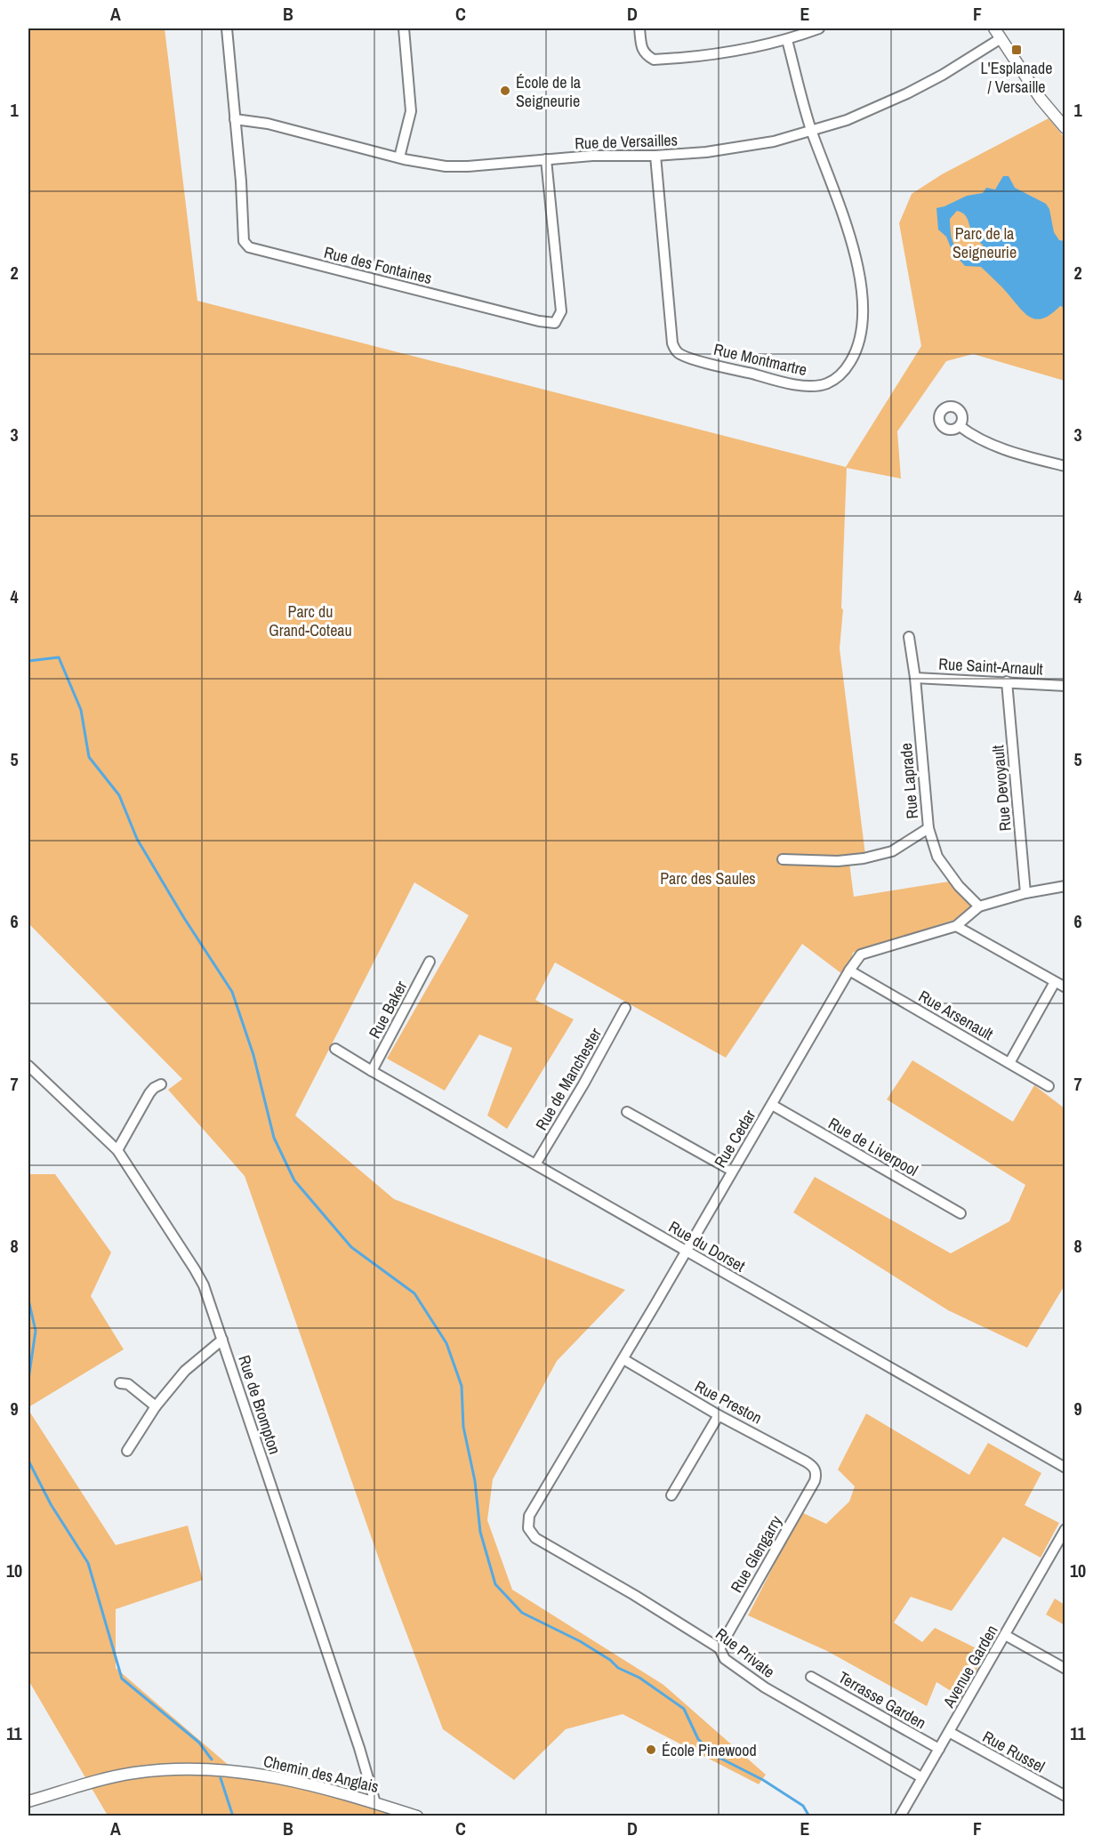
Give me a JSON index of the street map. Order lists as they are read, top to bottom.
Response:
{
  "streets": {
    "street": [
      "Rue de Versailles",
      "Rue des Fontaines",
      "Rue Montmartre",
      "Rue Saint-Arnault",
      "Rue Laprade",
      "Rue Devoyault",
      "Rue Baker",
      "Rue Arsenault",
      "Rue de Manchester",
      "Rue Cedar",
      "Rue de Liverpool",
      "Rue du Dorset",
      "Rue Preston",
      "Rue de Brompton",
      "Rue Glengarry",
      "Rue Private",
      "Avenue Garden",
      "Terrasse Garden",
      "Rue Russel",
      "Chemin des Anglais"
    ]
  },
  "crossings": [
    ["Rue de Versailles", "Rue des Fontaines"],
    ["Rue de Versailles", "Rue Montmartre"],
    ["Rue Saint-Arnault", "Rue Laprade"],
    ["Rue Saint-Arnault", "Rue Devoyault"],
    ["Rue Laprade", "Rue Cedar"],
    ["Rue Devoyault", "Rue Cedar"],
    ["Rue Baker", "Rue du Dorset"],
    ["Rue Arsenault", "Rue Cedar"],
    ["Rue de Manchester", "Rue du Dorset"],
    ["Rue Cedar", "Rue de Liverpool"],
    ["Rue Cedar", "Rue du Dorset"],
    ["Rue Cedar", "Rue Preston"],
    ["Rue Cedar", "Rue Private"],
    ["Rue Preston", "Rue Glengarry"],
    ["Rue de Brompton", "Chemin des Anglais"],
    ["Rue Glengarry", "Rue Private"],
    ["Rue Private", "Avenue Garden"],
    ["Avenue Garden", "Terrasse Garden"],
    ["Avenue Garden", "Rue Russel"]
  ],
  "parks": ["Parc de la Seigneurie", "Parc du Grand-Coteau", "Parc des Saules"],
  "places": {
    "transit": ["L'Esplanade / Versaille"],
    "other": ["École de la Seigneurie", "École Pinewood"]
  },
  "grid": {
    "columns": [
      "A",
      "B",
      "C",
      "D",
      "E",
      "F"
    ],
    "rows": [
      "1",
      "2",
      "3",
      "4",
      "5",
      "6",
      "7",
      "8",
      "9",
      "10",
      "11"
    ]
  }
}
